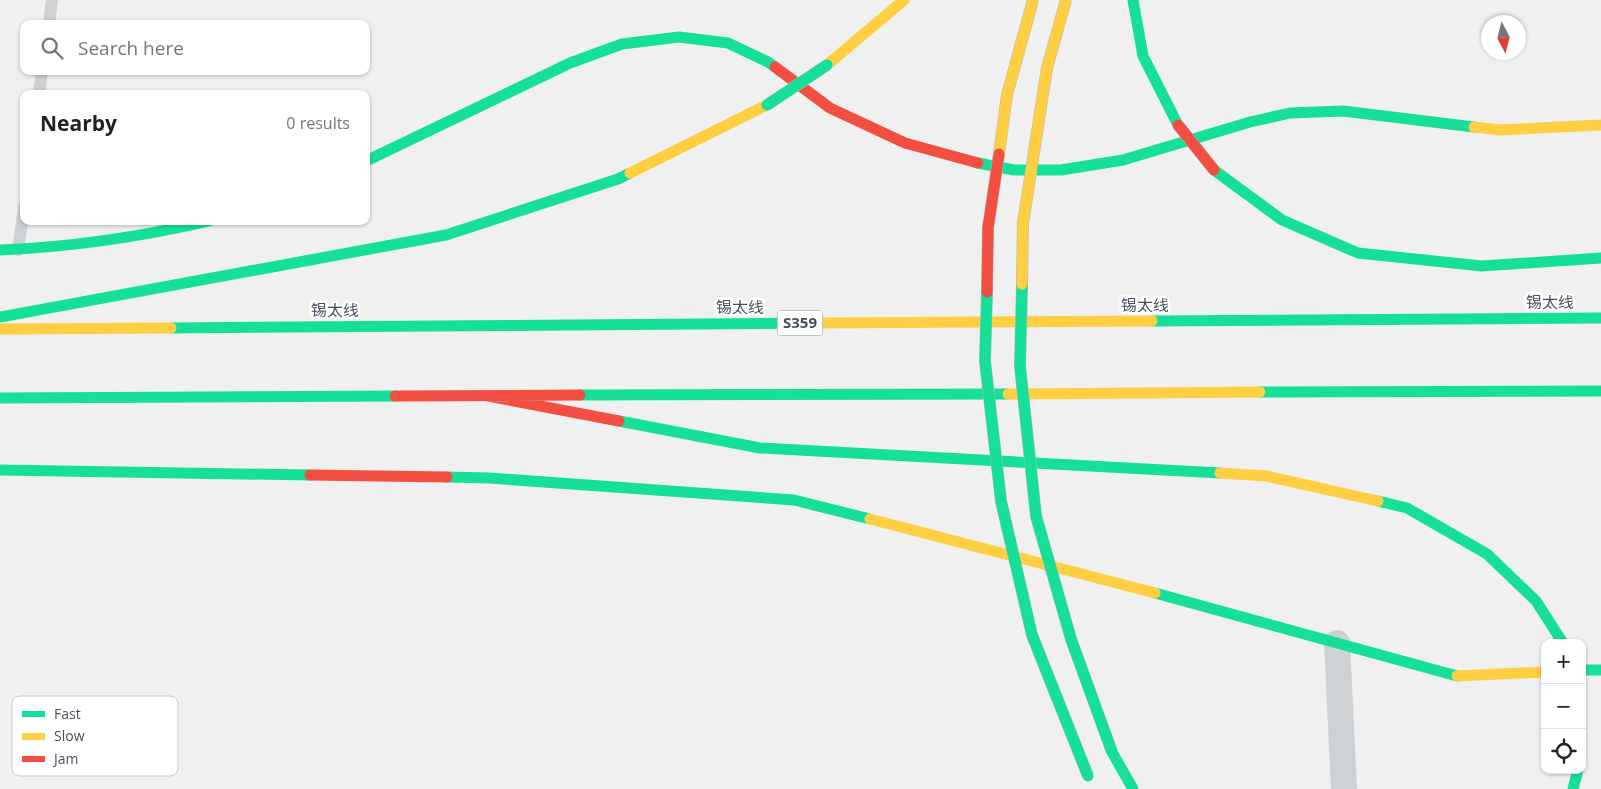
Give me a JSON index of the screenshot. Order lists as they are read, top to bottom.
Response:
{
  "streets": {
    "main road": ["锡太线", "S359"]
  },
  "legend": ["Fast", "Slow", "Jam"],
  "north": "bottom",
  "page": {
    "search": "Search here",
    "heading": ["Nearby", "0 results"],
    "map_buttons": ["+", "−"]
  }
}
